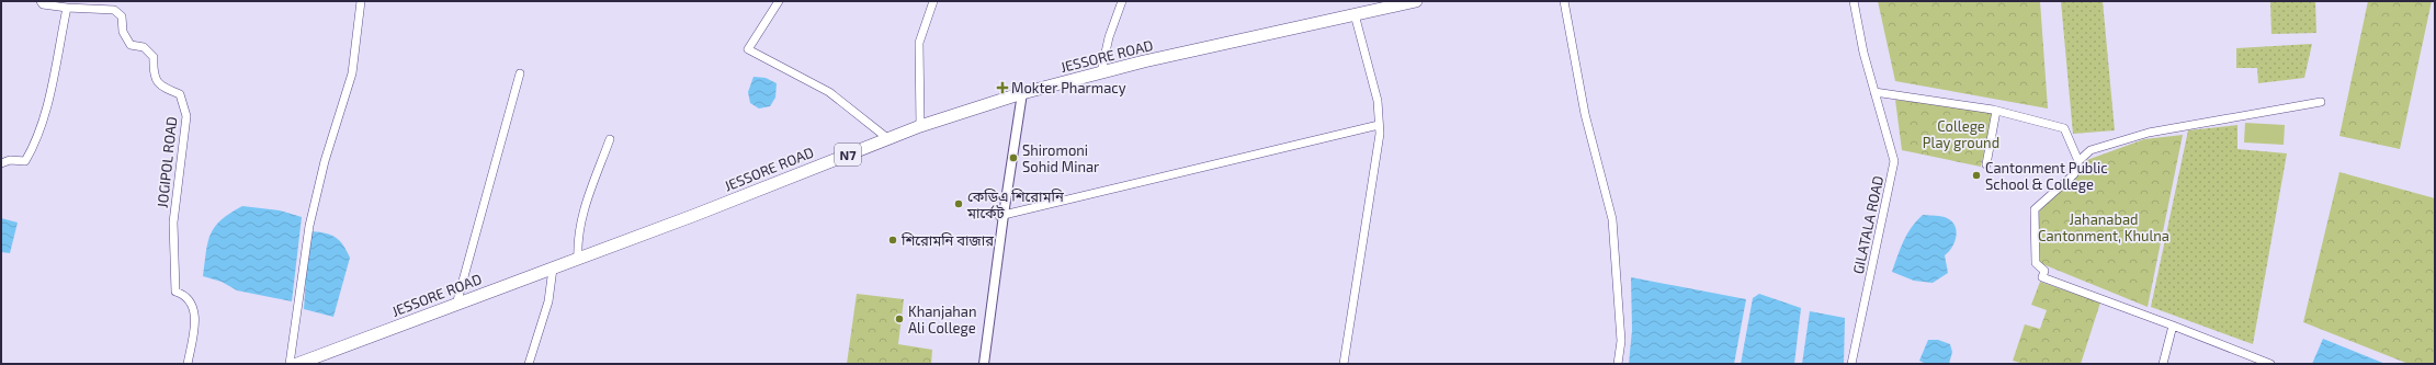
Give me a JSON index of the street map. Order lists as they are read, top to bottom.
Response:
{
  "streets": {
    "highway": ["JESSORE ROAD", "N7"],
    "street": ["JOGIPOL ROAD", "GILATALA ROAD"]
  },
  "parks": ["College Play ground", "Jahanabad Cantonment, Khulna"],
  "places": {
    "health": ["Mokter Pharmacy"],
    "other": [
      "Shiromoni Sohid Minar",
      "Cantonment Public School & College",
      "কেডিএ শিরোমনি মার্কেট",
      "শিরোমনি বাজার",
      "Khanjahan Ali College"
    ]
  }
}
